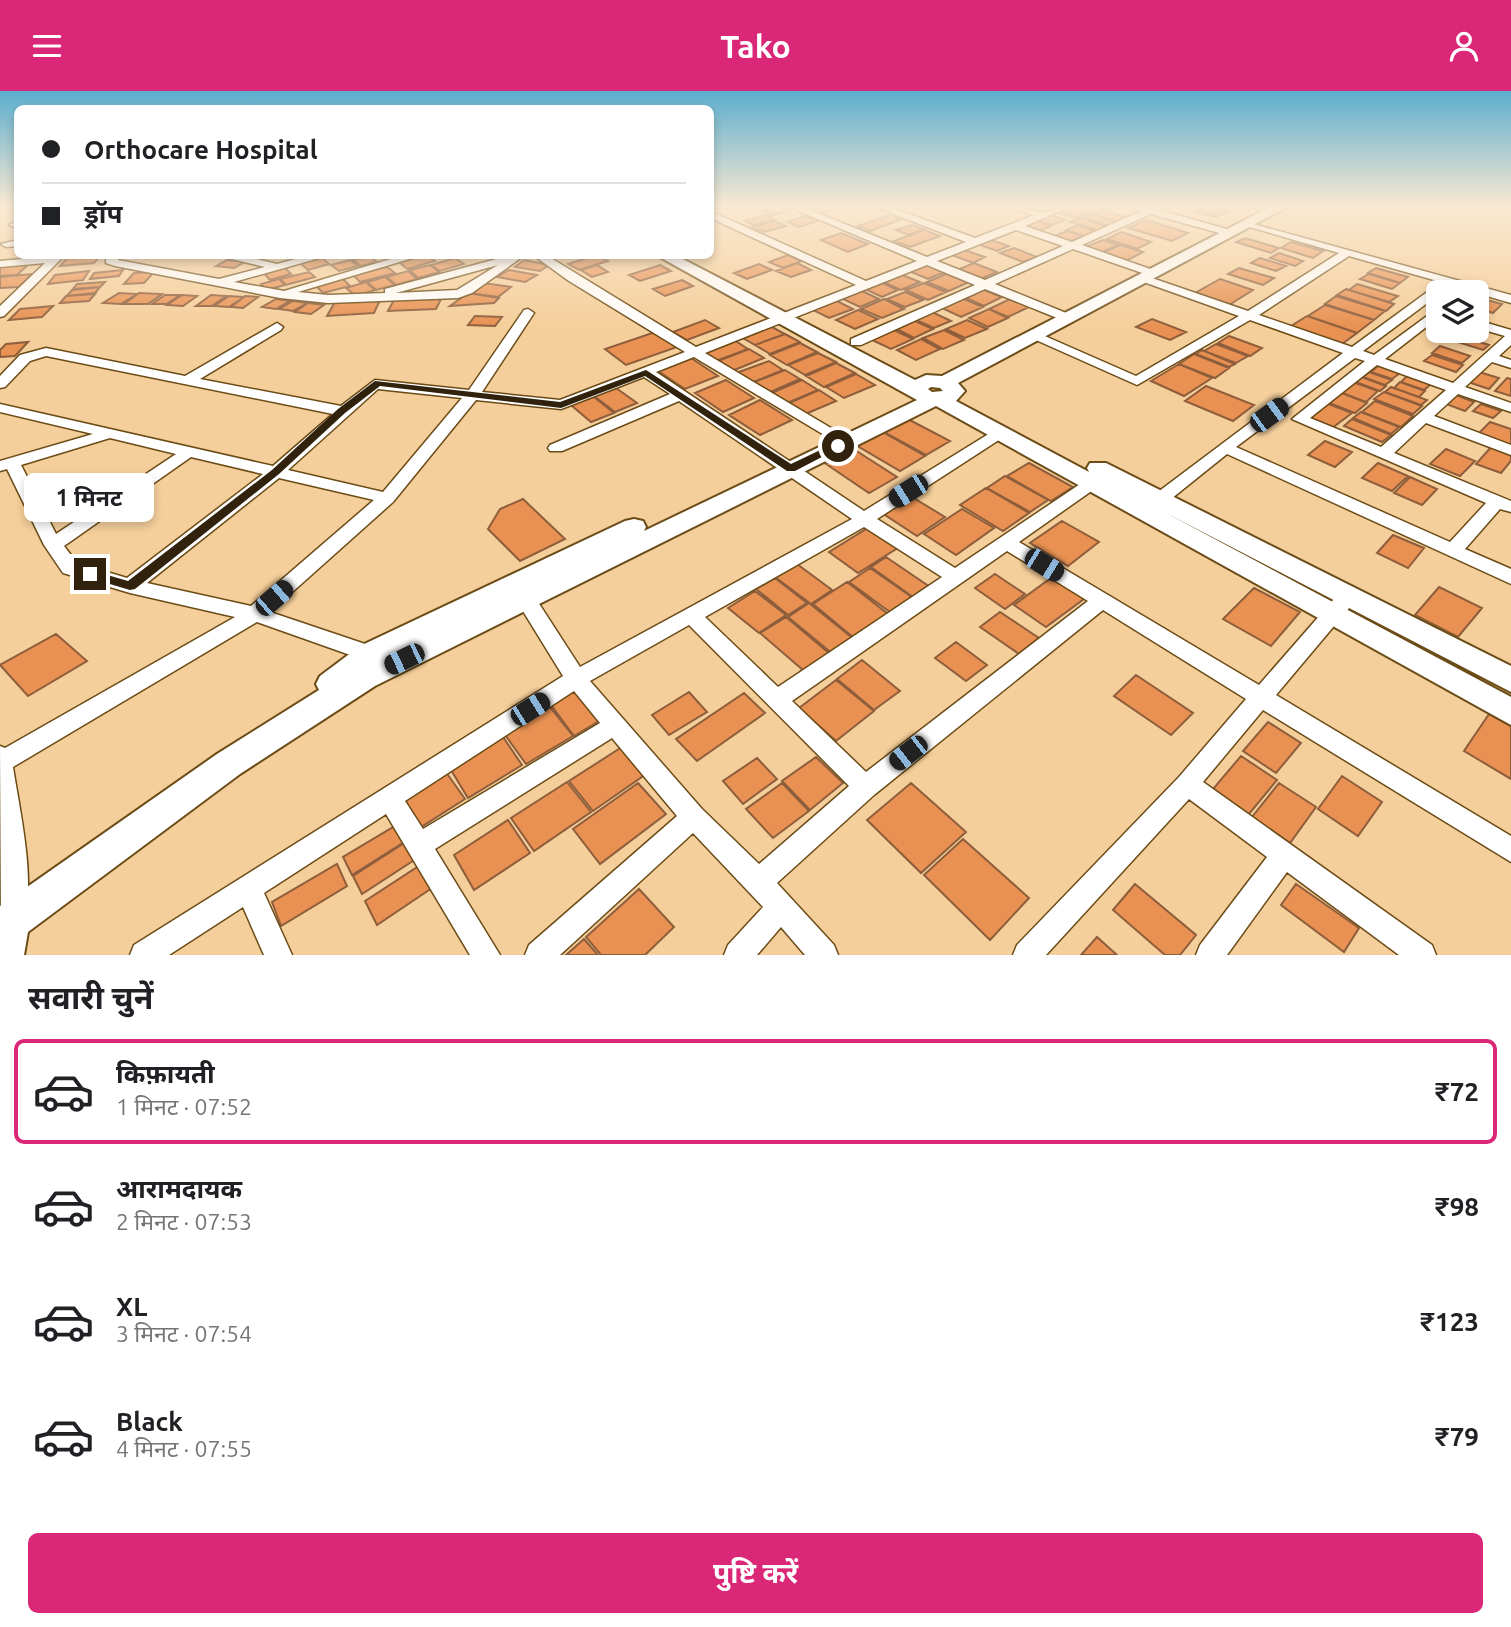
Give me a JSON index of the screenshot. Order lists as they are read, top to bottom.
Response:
{
  "page": {
    "header": "Tako",
    "banner": ["Orthocare Hospital", "ड्रॉप"],
    "bubble": "1 मिनट",
    "heading": "सवारी चुनें",
    "list": [
      {
        "name": "किफ़ायती",
        "note": "1 मिनट · 07:52",
        "value": "₹72"
      },
      {
        "name": "आरामदायक",
        "note": "2 मिनट · 07:53",
        "value": "₹98"
      },
      {
        "name": "XL",
        "note": "3 मिनट · 07:54",
        "value": "₹123"
      },
      {
        "name": "Black",
        "note": "4 मिनट · 07:55",
        "value": "₹79"
      }
    ],
    "buttons": "पुष्टि करें"
  }
}
